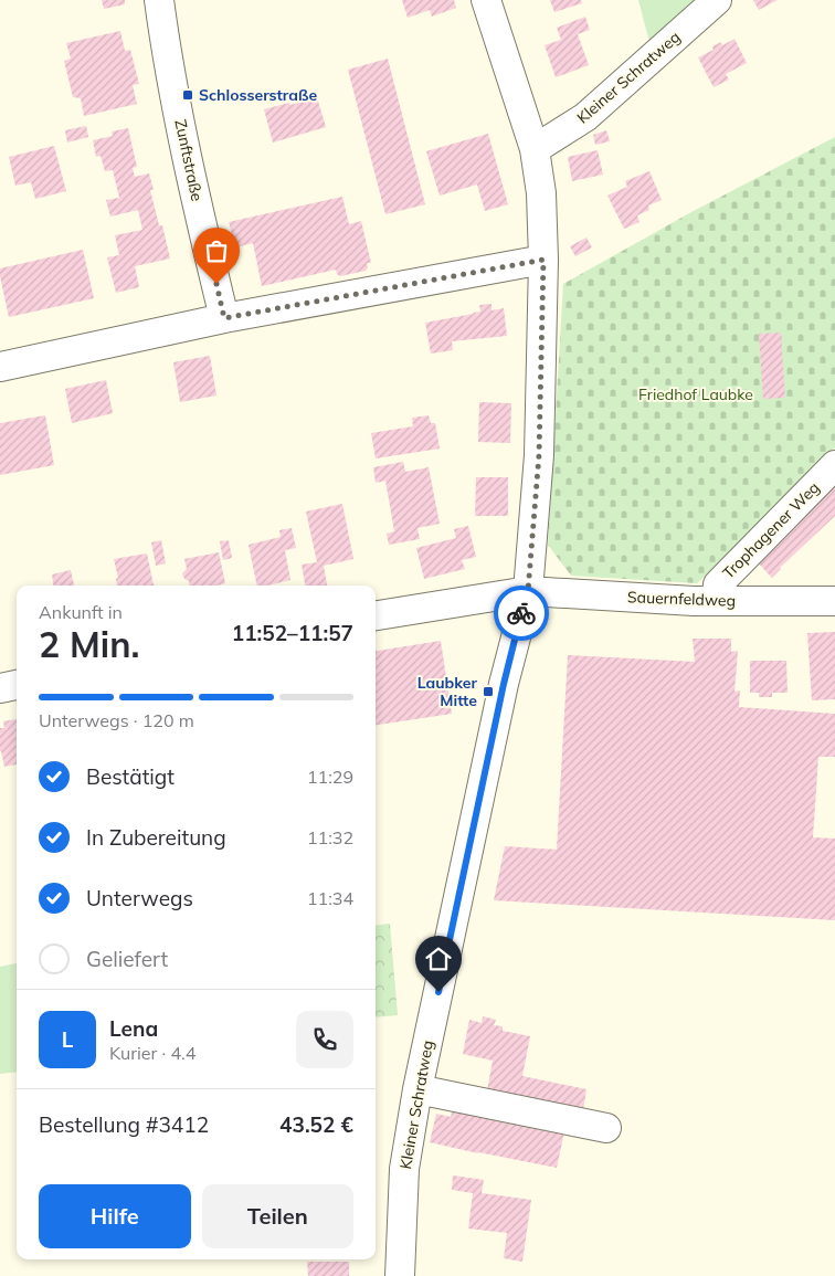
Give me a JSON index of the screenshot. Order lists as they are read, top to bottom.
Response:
{
  "streets": {
    "street": [
      "Kleiner Schratweg",
      "Zunftstraße",
      "Trophagener Weg",
      "Sauernfeldweg"
    ]
  },
  "crossings": [
    ["Kleiner Schratweg", "Sauernfeldweg"],
    ["Trophagener Weg", "Sauernfeldweg"]
  ],
  "parks": ["Friedhof Laubke"],
  "places": {
    "transit": ["Schlosserstraße", "Laubker Mitte"]
  },
  "page": {
    "heading": ["2 Min.", "Ankunft in", "11:52–11:57"],
    "panel": [
      "Lena",
      "Kurier · 4.4",
      "Bestellung #3412",
      "43.52 €"
    ],
    "bar": "Unterwegs · 120 m",
    "list": [
      ["Bestätigt", "11:29"],
      ["In Zubereitung", "11:32"],
      ["Unterwegs", "11:34"],
      "Geliefert"
    ],
    "round": "L",
    "buttons": ["Hilfe", "Teilen"]
  }
}
